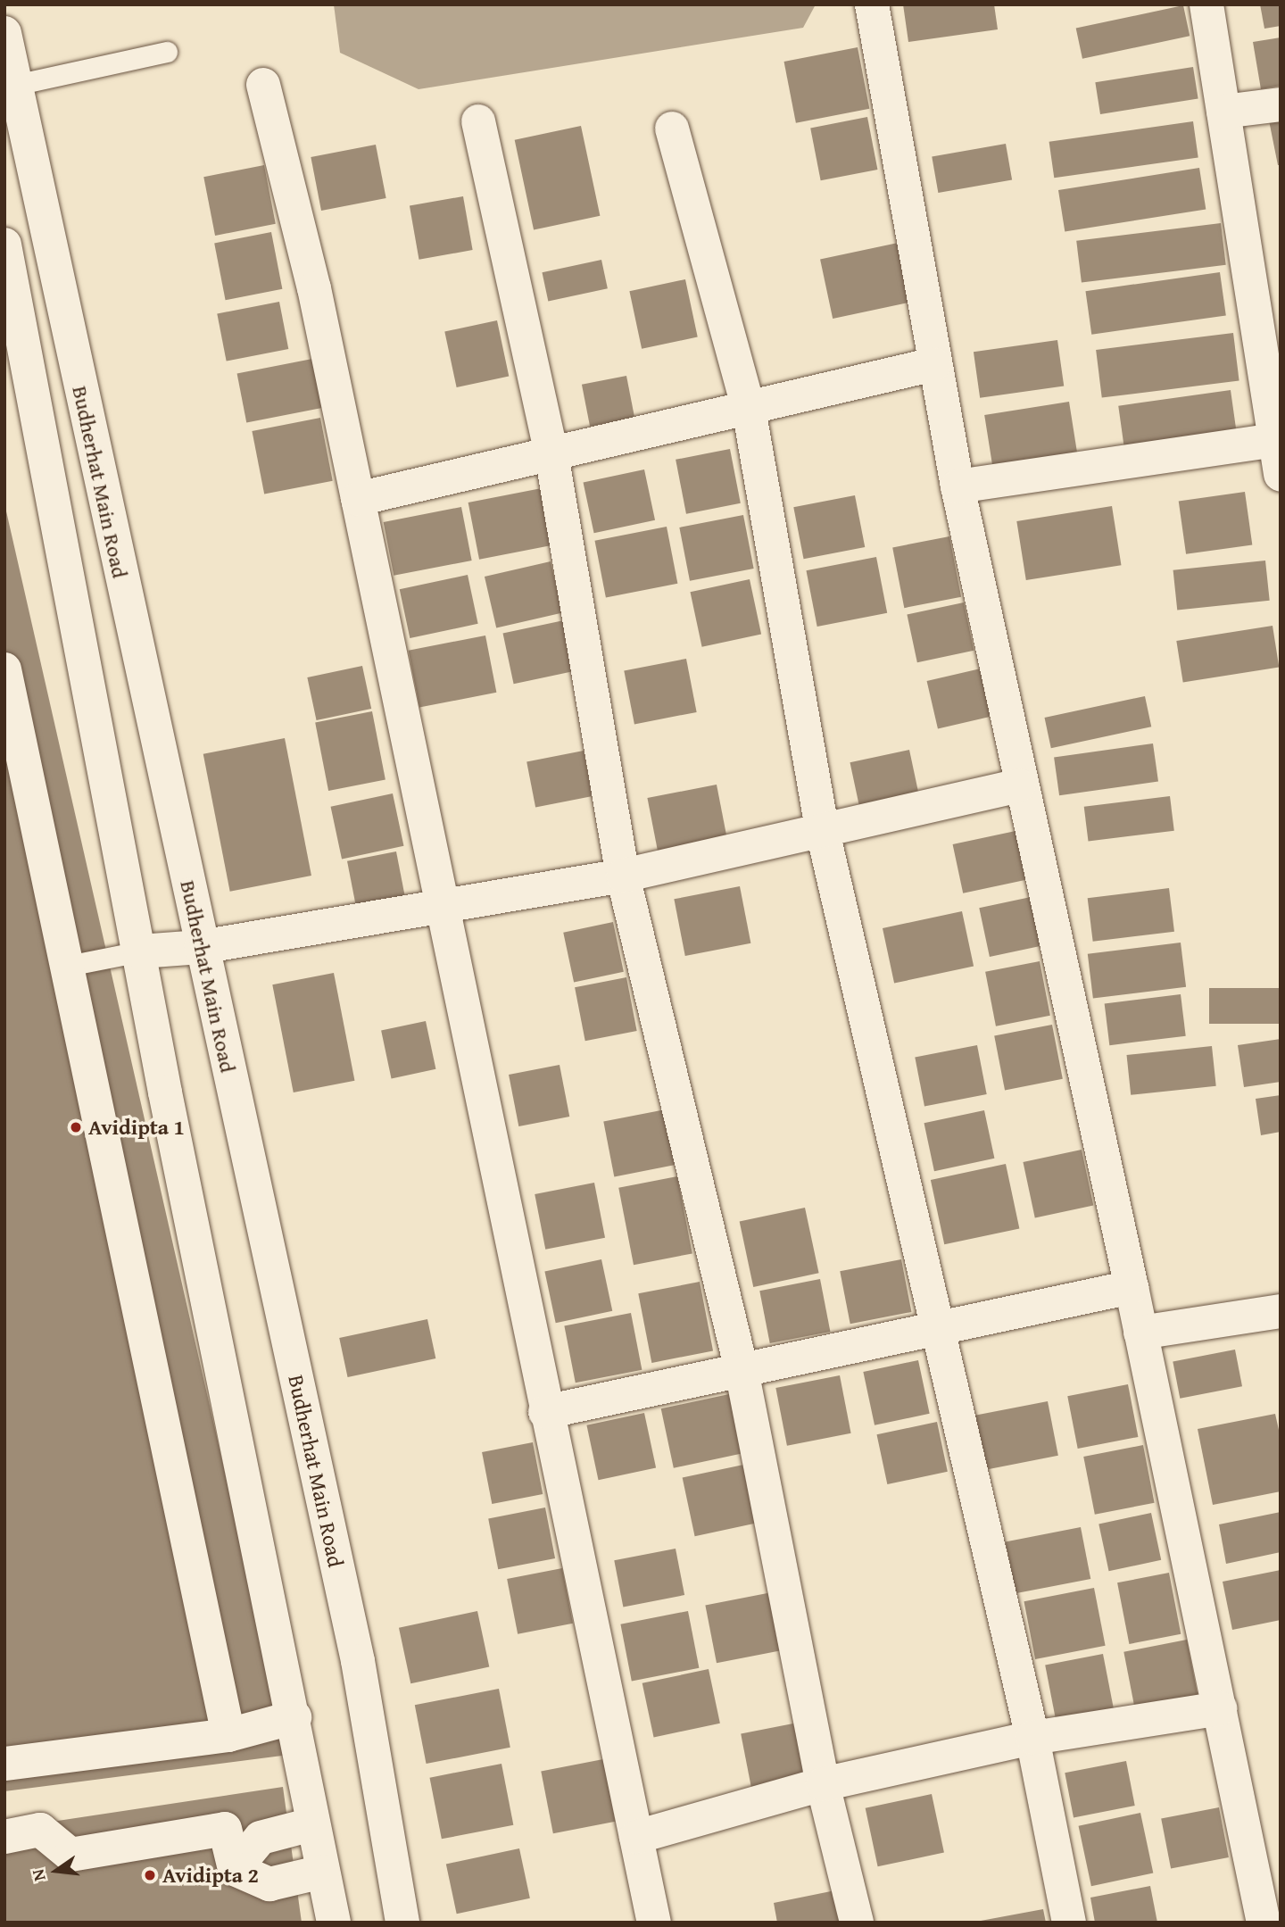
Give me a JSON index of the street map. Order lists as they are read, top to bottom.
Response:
{
  "streets": {
    "street": ["Budherhat Main Road"]
  },
  "places": ["Avidipta 1", "Avidipta 2"],
  "north": "left"
}
